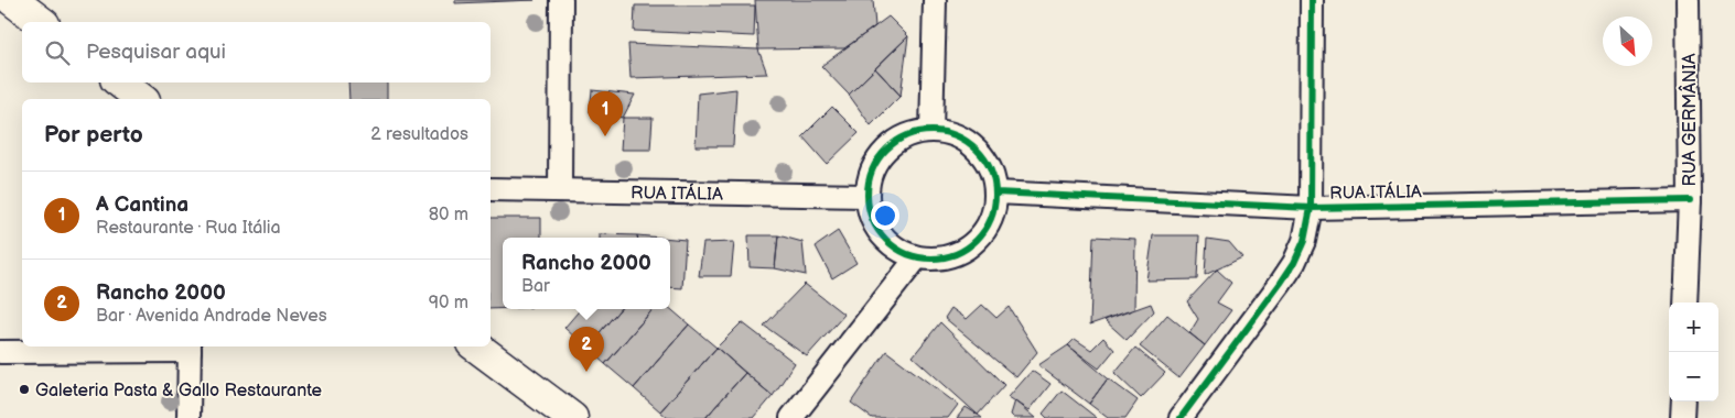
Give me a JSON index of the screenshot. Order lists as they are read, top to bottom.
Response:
{
  "streets": {
    "street": ["RUA GERMÂNIA", "RUA ITÁLIA"]
  },
  "crossings": [
    ["RUA GERMÂNIA", "RUA ITÁLIA"]
  ],
  "places": ["Galeteria Pasta & Gallo Restaurante"],
  "north": "bottom right",
  "page": {
    "search": "Pesquisar aqui",
    "pins": ["1", "2"],
    "heading": ["Por perto", "2 resultados"],
    "list": [
      {
        "mark": "1",
        "name": "A Cantina",
        "note": "Restaurante · Rua Itália",
        "value": "80 m"
      },
      {
        "mark": "2",
        "name": "Rancho 2000",
        "note": "Bar · Avenida Andrade Neves",
        "value": "90 m"
      }
    ],
    "popup": ["Rancho 2000", "Bar"],
    "map_buttons": ["+", "−"]
  }
}
